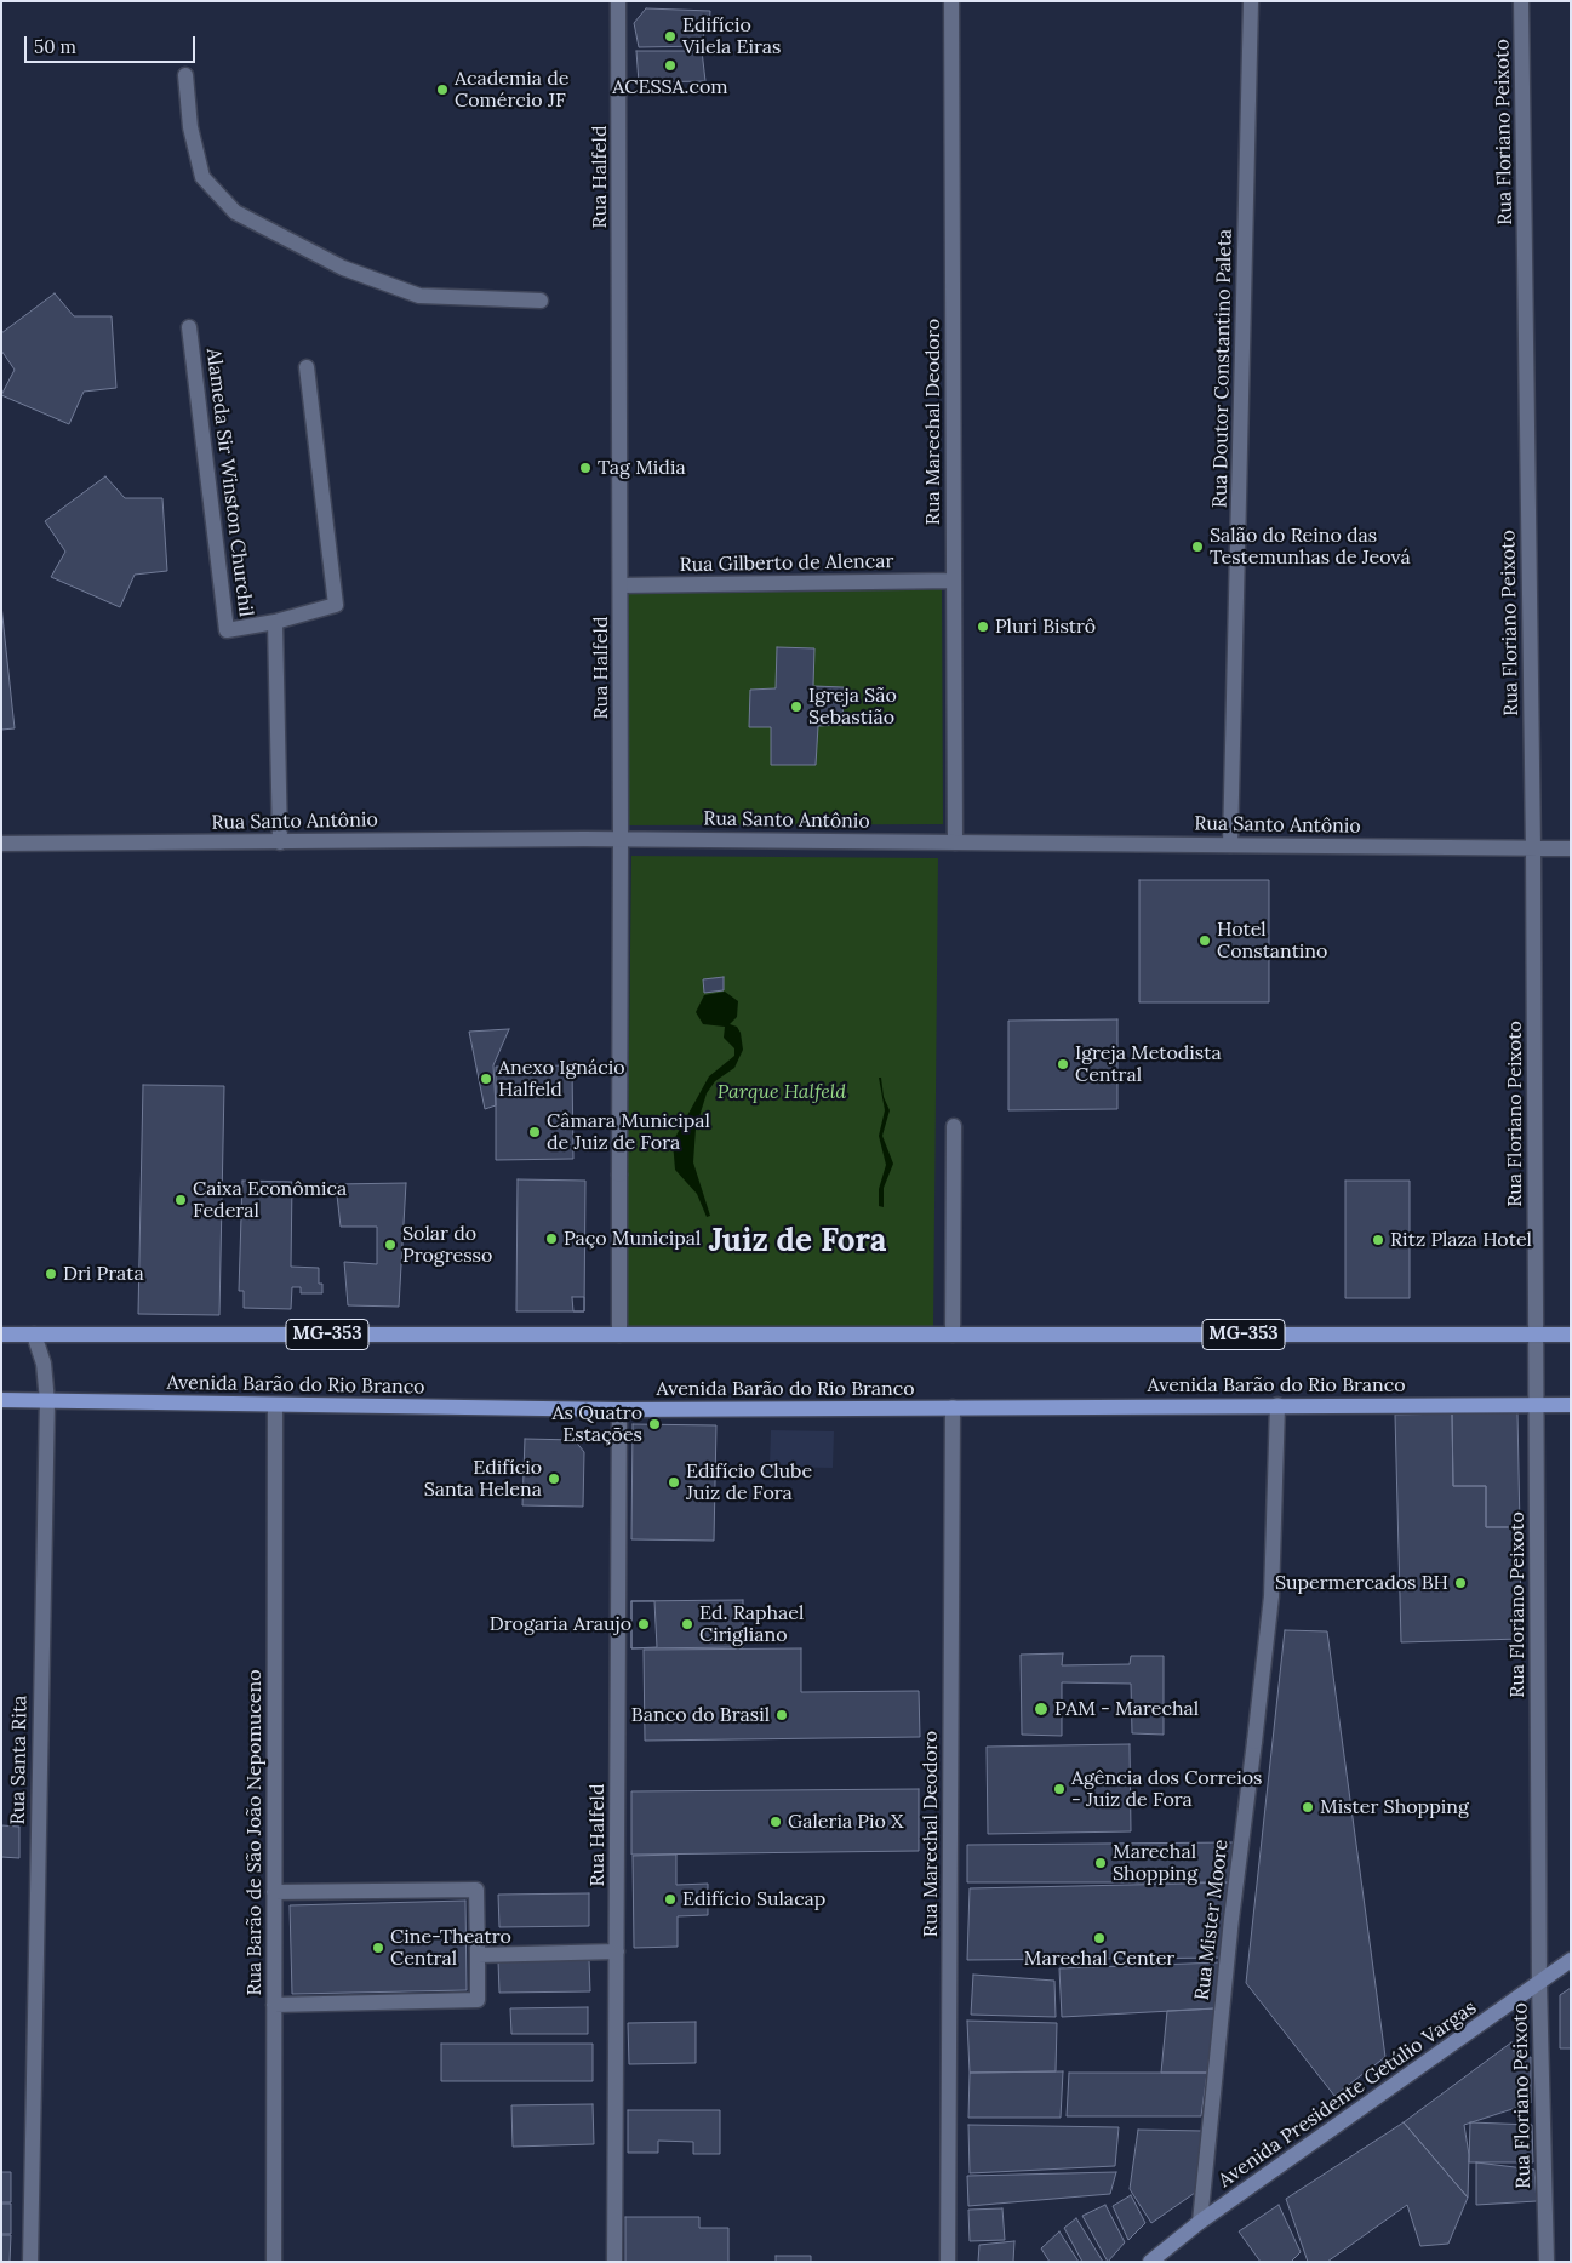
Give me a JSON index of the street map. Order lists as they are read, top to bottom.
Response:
{
  "streets": {
    "main road": ["MG-353", "Avenida Barão do Rio Branco", "Avenida Presidente Getúlio Vargas"],
    "street": [
      "Rua Floriano Peixoto",
      "Rua Halfeld",
      "Rua Doutor Constantino Paleta",
      "Rua Marechal Deodoro",
      "Alameda Sir Winston Churchil",
      "Rua Gilberto de Alencar",
      "Rua Santo Antônio",
      "Rua Santa Rita",
      "Rua Barão de São João Nepomuceno",
      "Rua Mister Moore"
    ]
  },
  "crossings": [
    ["Rua Floriano Peixoto", "Rua Santo Antônio"],
    ["Rua Floriano Peixoto", "MG-353"],
    ["Rua Floriano Peixoto", "Avenida Barão do Rio Branco"],
    ["Rua Floriano Peixoto", "Avenida Presidente Getúlio Vargas"],
    ["Rua Halfeld", "Rua Gilberto de Alencar"],
    ["Rua Halfeld", "Rua Santo Antônio"],
    ["Rua Halfeld", "MG-353"],
    ["Rua Halfeld", "Avenida Barão do Rio Branco"],
    ["Rua Doutor Constantino Paleta", "Rua Santo Antônio"],
    ["Rua Marechal Deodoro", "Rua Gilberto de Alencar"],
    ["Rua Marechal Deodoro", "Rua Santo Antônio"],
    ["Rua Marechal Deodoro", "Avenida Barão do Rio Branco"],
    ["Alameda Sir Winston Churchil", "Rua Santo Antônio"],
    ["MG-353", "Rua Santa Rita"],
    ["Avenida Barão do Rio Branco", "Rua Santa Rita"],
    ["Avenida Barão do Rio Branco", "Rua Barão de São João Nepomuceno"],
    ["Avenida Barão do Rio Branco", "Rua Mister Moore"],
    ["Rua Mister Moore", "Avenida Presidente Getúlio Vargas"]
  ],
  "districts": ["Juiz de Fora"],
  "parks": ["Parque Halfeld"],
  "places": [
    "Edifício Vilela Eiras",
    "ACESSA.com",
    "Academia de Comércio JF",
    "Tag Midia",
    "Salão do Reino das Testemunhas de Jeová",
    "Pluri Bistrô",
    "Igreja São Sebastião",
    "Hotel Constantino",
    "Igreja Metodista Central",
    "Anexo Ignácio Halfeld",
    "Câmara Municipal de Juiz de Fora",
    "Caixa Econômica Federal",
    "Paço Municipal",
    "Ritz Plaza Hotel",
    "Solar do Progresso",
    "Dri Prata",
    "As Quatro Estações",
    "Edifício Santa Helena",
    "Edifício Clube Juiz de Fora",
    "Supermercados BH",
    "Drogaria Araujo",
    "Ed. Raphael Cirigliano",
    "PAM - Marechal",
    "Banco do Brasil",
    "Agência dos Correios - Juiz de Fora",
    "Mister Shopping",
    "Galeria Pio X",
    "Marechal Shopping",
    "Edifício Sulacap",
    "Marechal Center",
    "Cine-Theatro Central"
  ],
  "scale_bar": "50 m"
}
